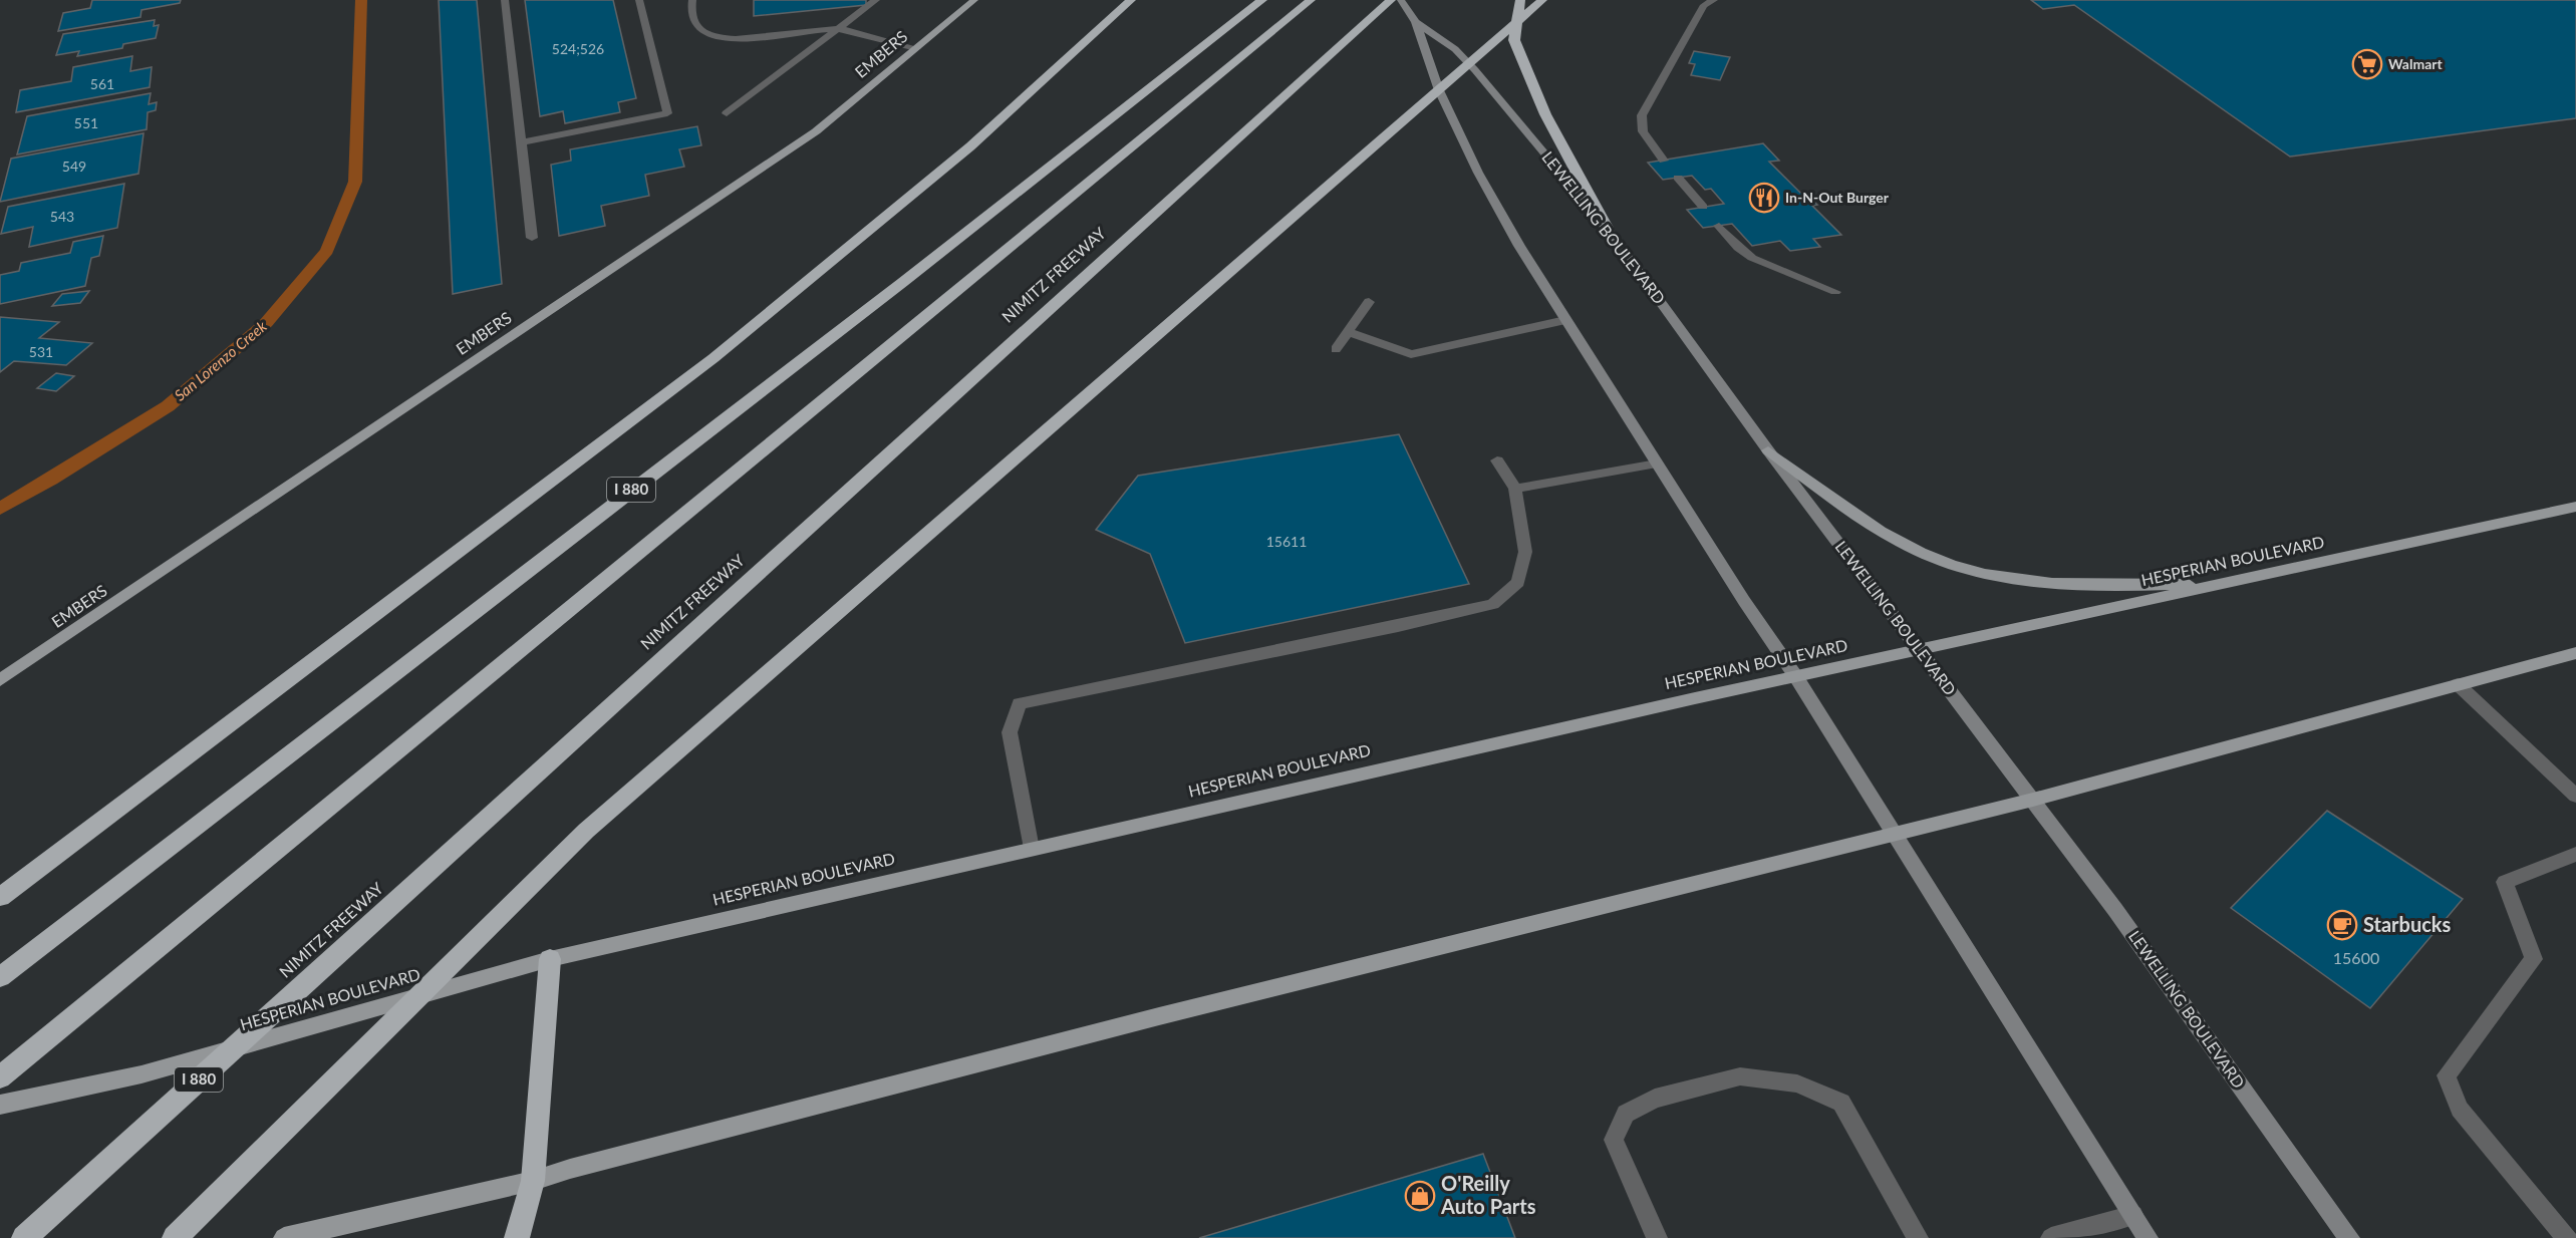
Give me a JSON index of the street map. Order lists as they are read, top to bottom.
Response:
{
  "streets": {
    "highway": ["NIMITZ FREEWAY", "I 880"],
    "main road": ["EMBERS", "LEWELLING BOULEVARD", "HESPERIAN BOULEVARD"]
  },
  "crossings": [
    ["LEWELLING BOULEVARD", "HESPERIAN BOULEVARD"]
  ],
  "water": ["San Lorenzo Creek"],
  "places": {
    "supermarket": ["Walmart"],
    "restaurant": ["In-N-Out Burger"],
    "cafe": ["Starbucks"],
    "shop": ["O'Reilly Auto Parts"]
  },
  "house_numbers": [
    "524;526",
    "561",
    "551",
    "549",
    "543",
    "531",
    "15611",
    "15600"
  ]
}
